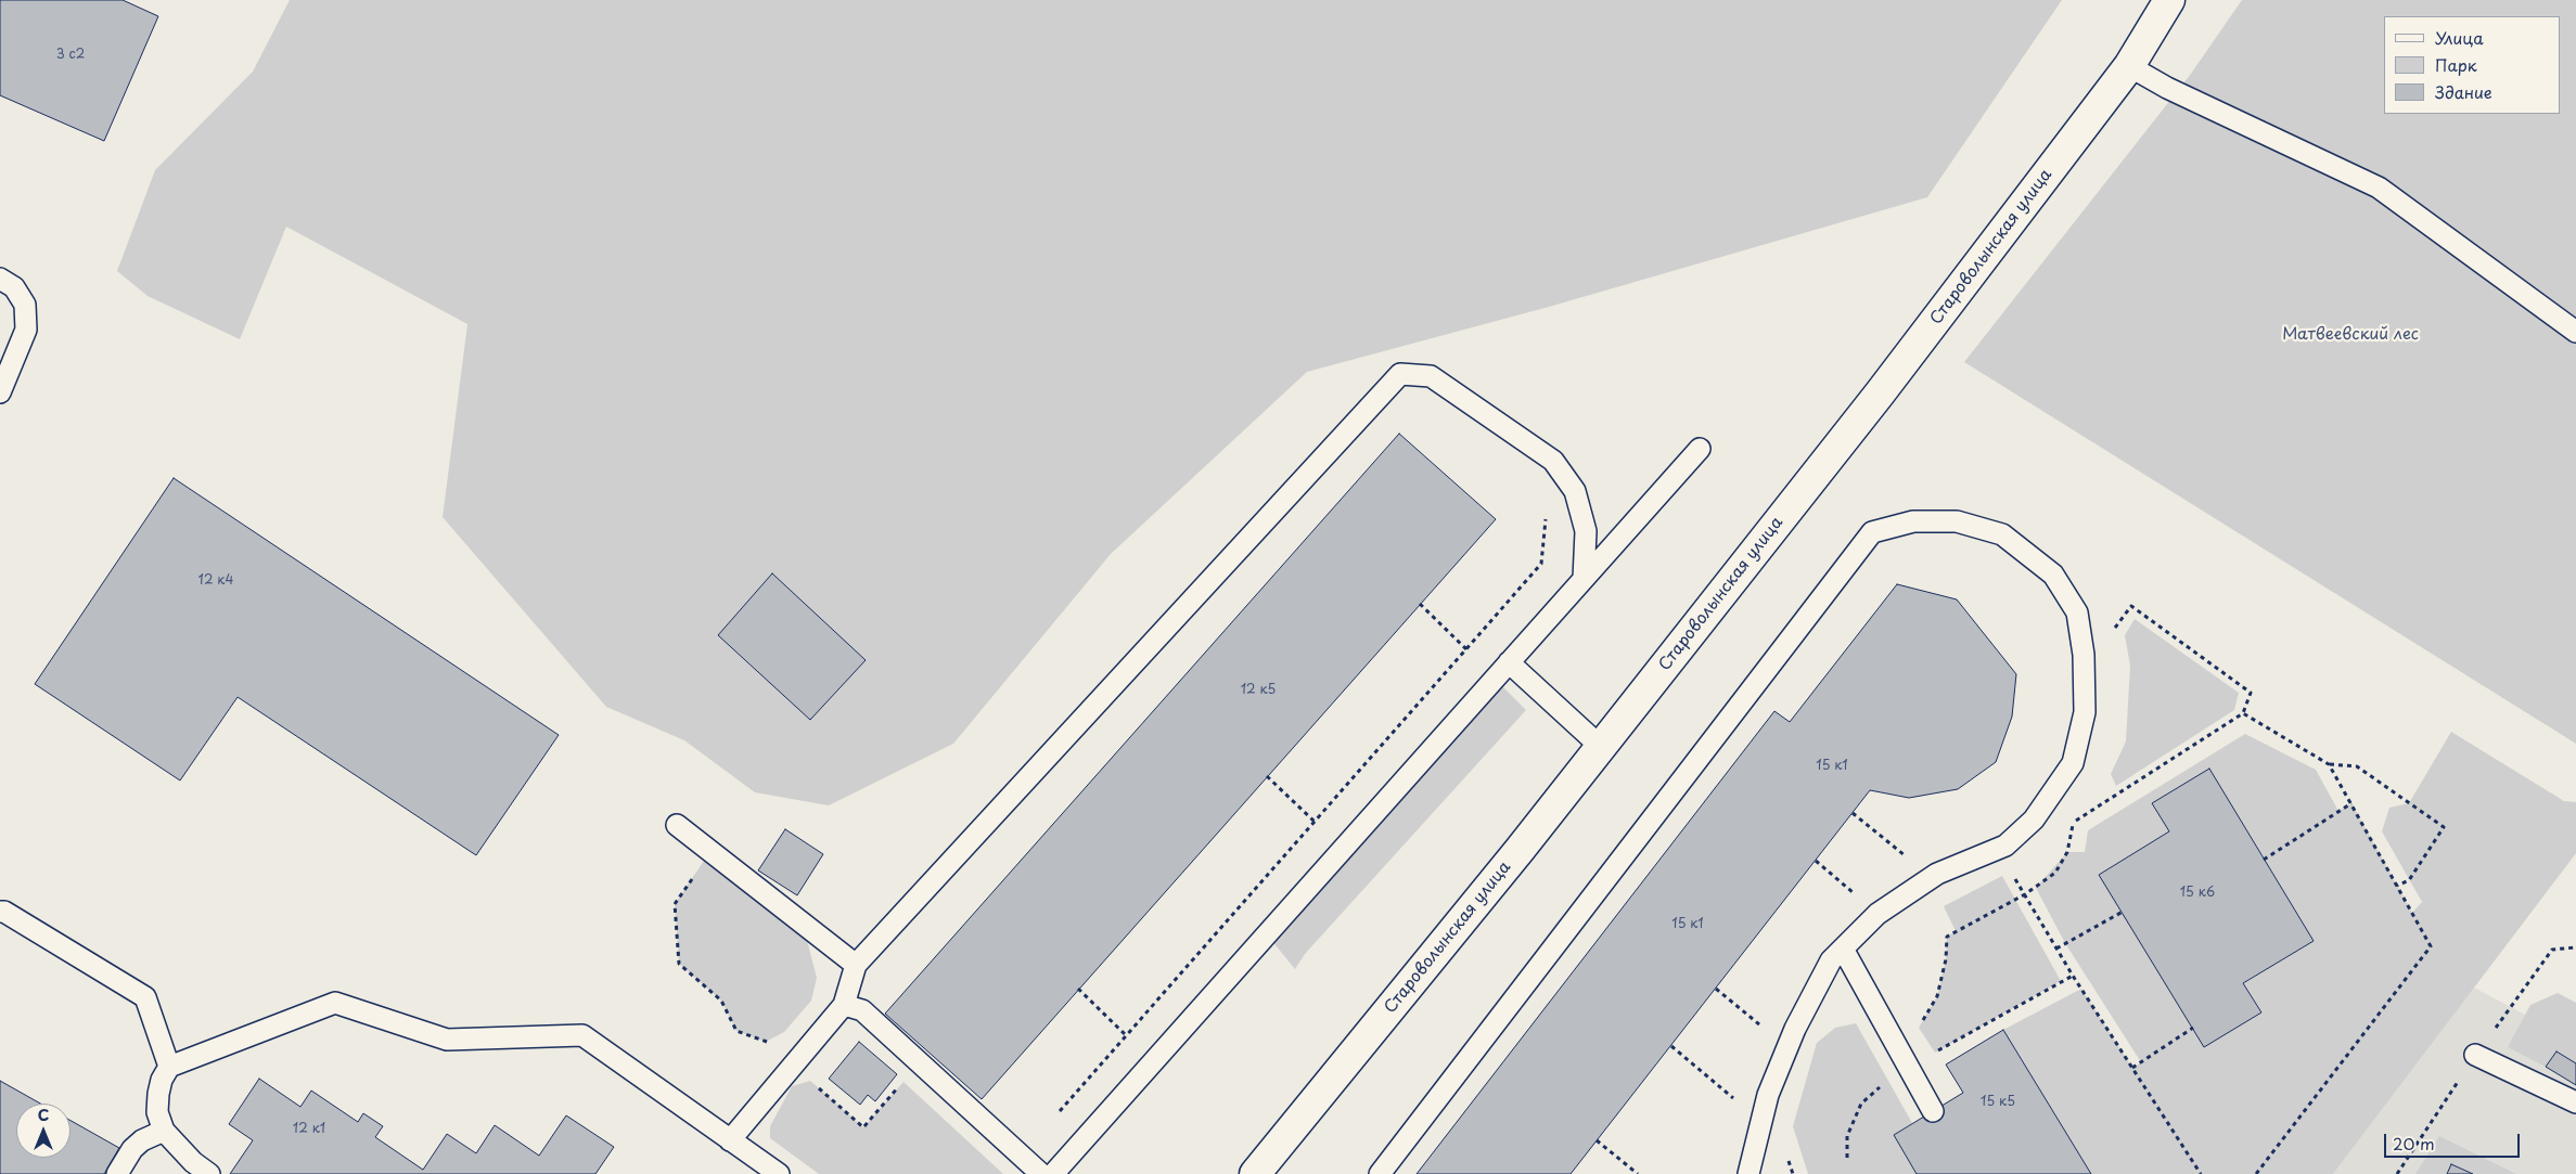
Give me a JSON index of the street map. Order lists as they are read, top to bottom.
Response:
{
  "streets": {
    "street": ["Староволынская улица"]
  },
  "parks": ["Матвеевский лес"],
  "house_numbers": [
    "3 с2",
    "12 к4",
    "12 к5",
    "15 к1",
    "15 к6",
    "15 к1",
    "15 к5",
    "12 к1"
  ],
  "legend": ["Улица", "Парк", "Здание"],
  "scale_bar": "20 m",
  "north": "top"
}
